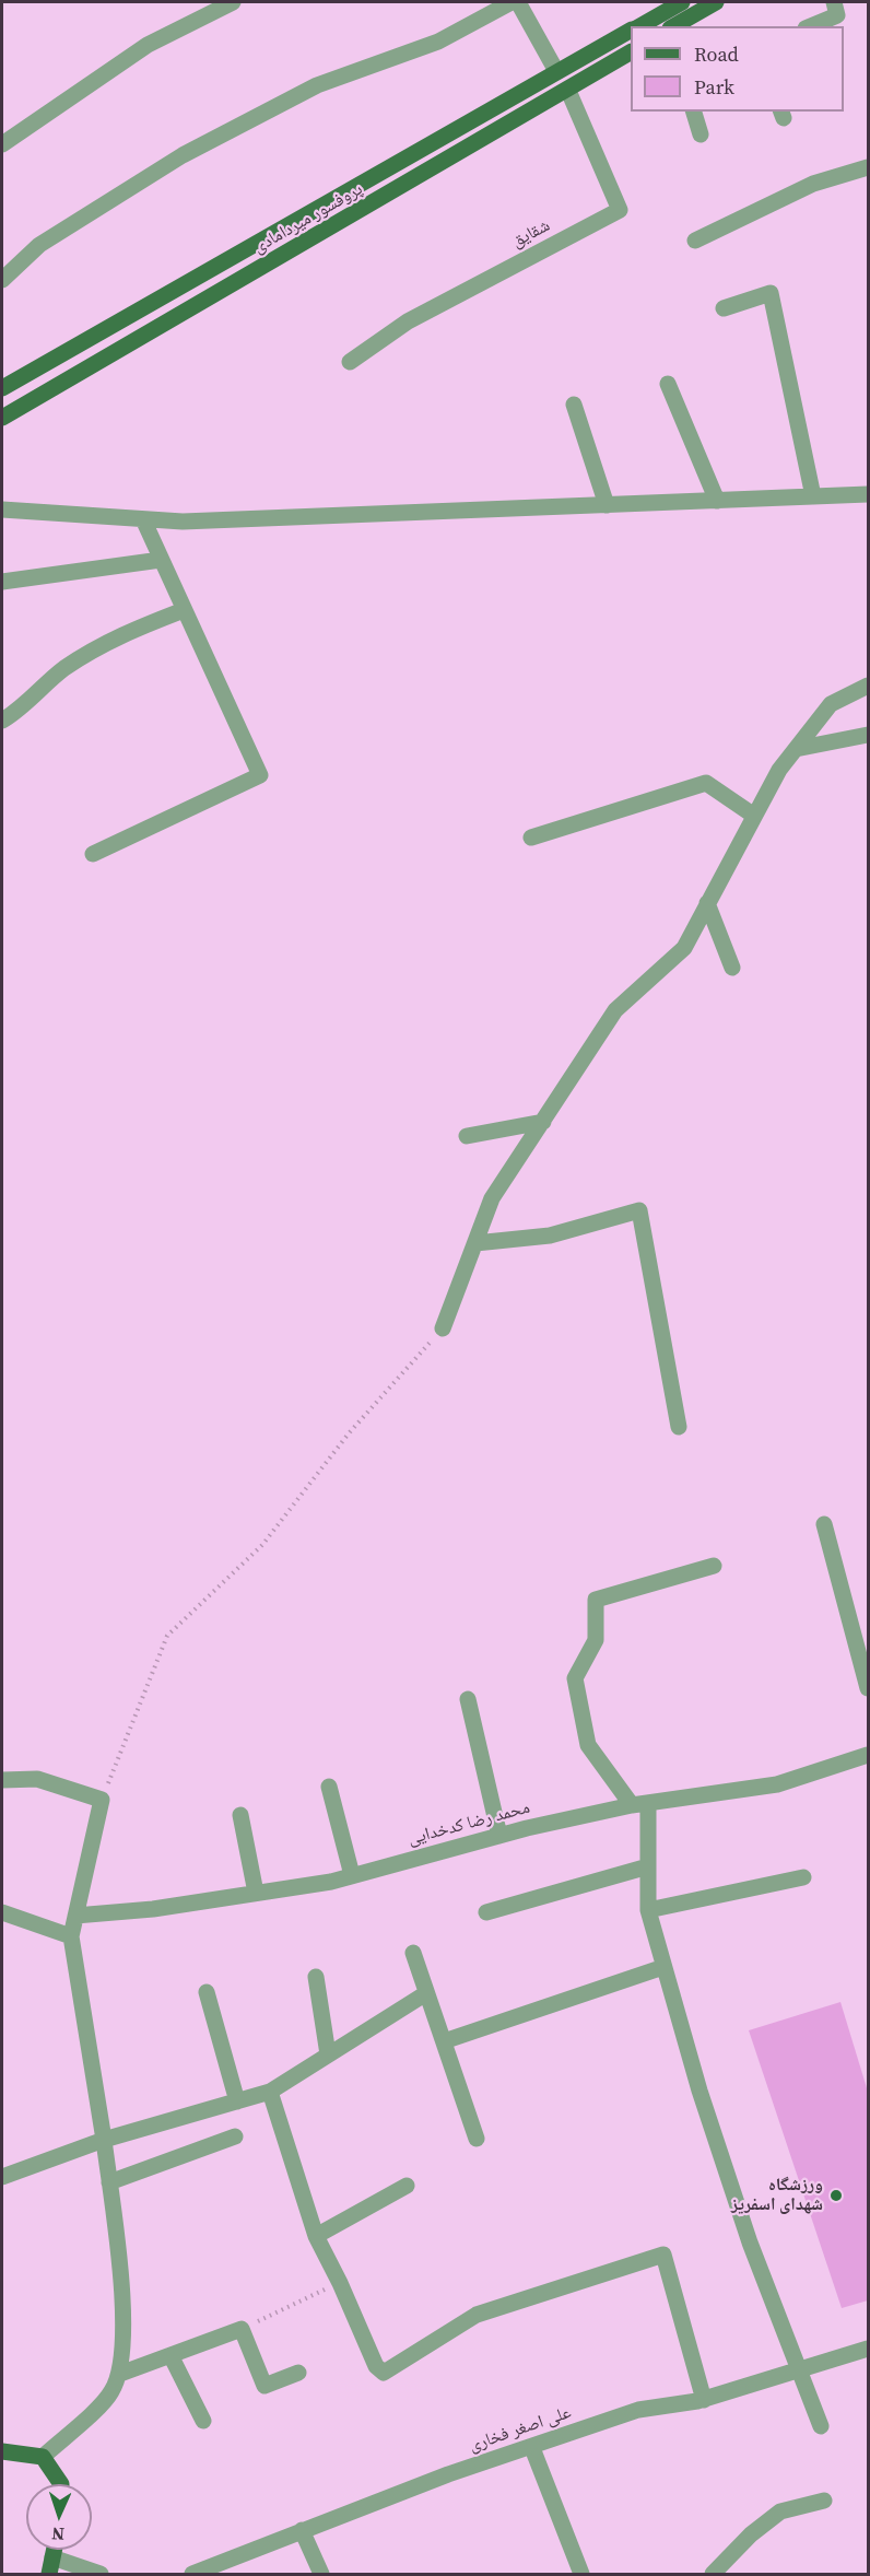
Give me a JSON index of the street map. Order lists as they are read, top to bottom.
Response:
{
  "streets": {
    "main road": ["پروفسور میردامادی"],
    "street": ["شقایق", "محمد رضا کدخدایی", "علی اصغر فخاری"]
  },
  "crossings": [
    ["پروفسور میردامادی", "شقایق"]
  ],
  "places": ["ورزشگاه شهدای اسفریز"],
  "legend": ["Road", "Park"],
  "north": "bottom"
}
